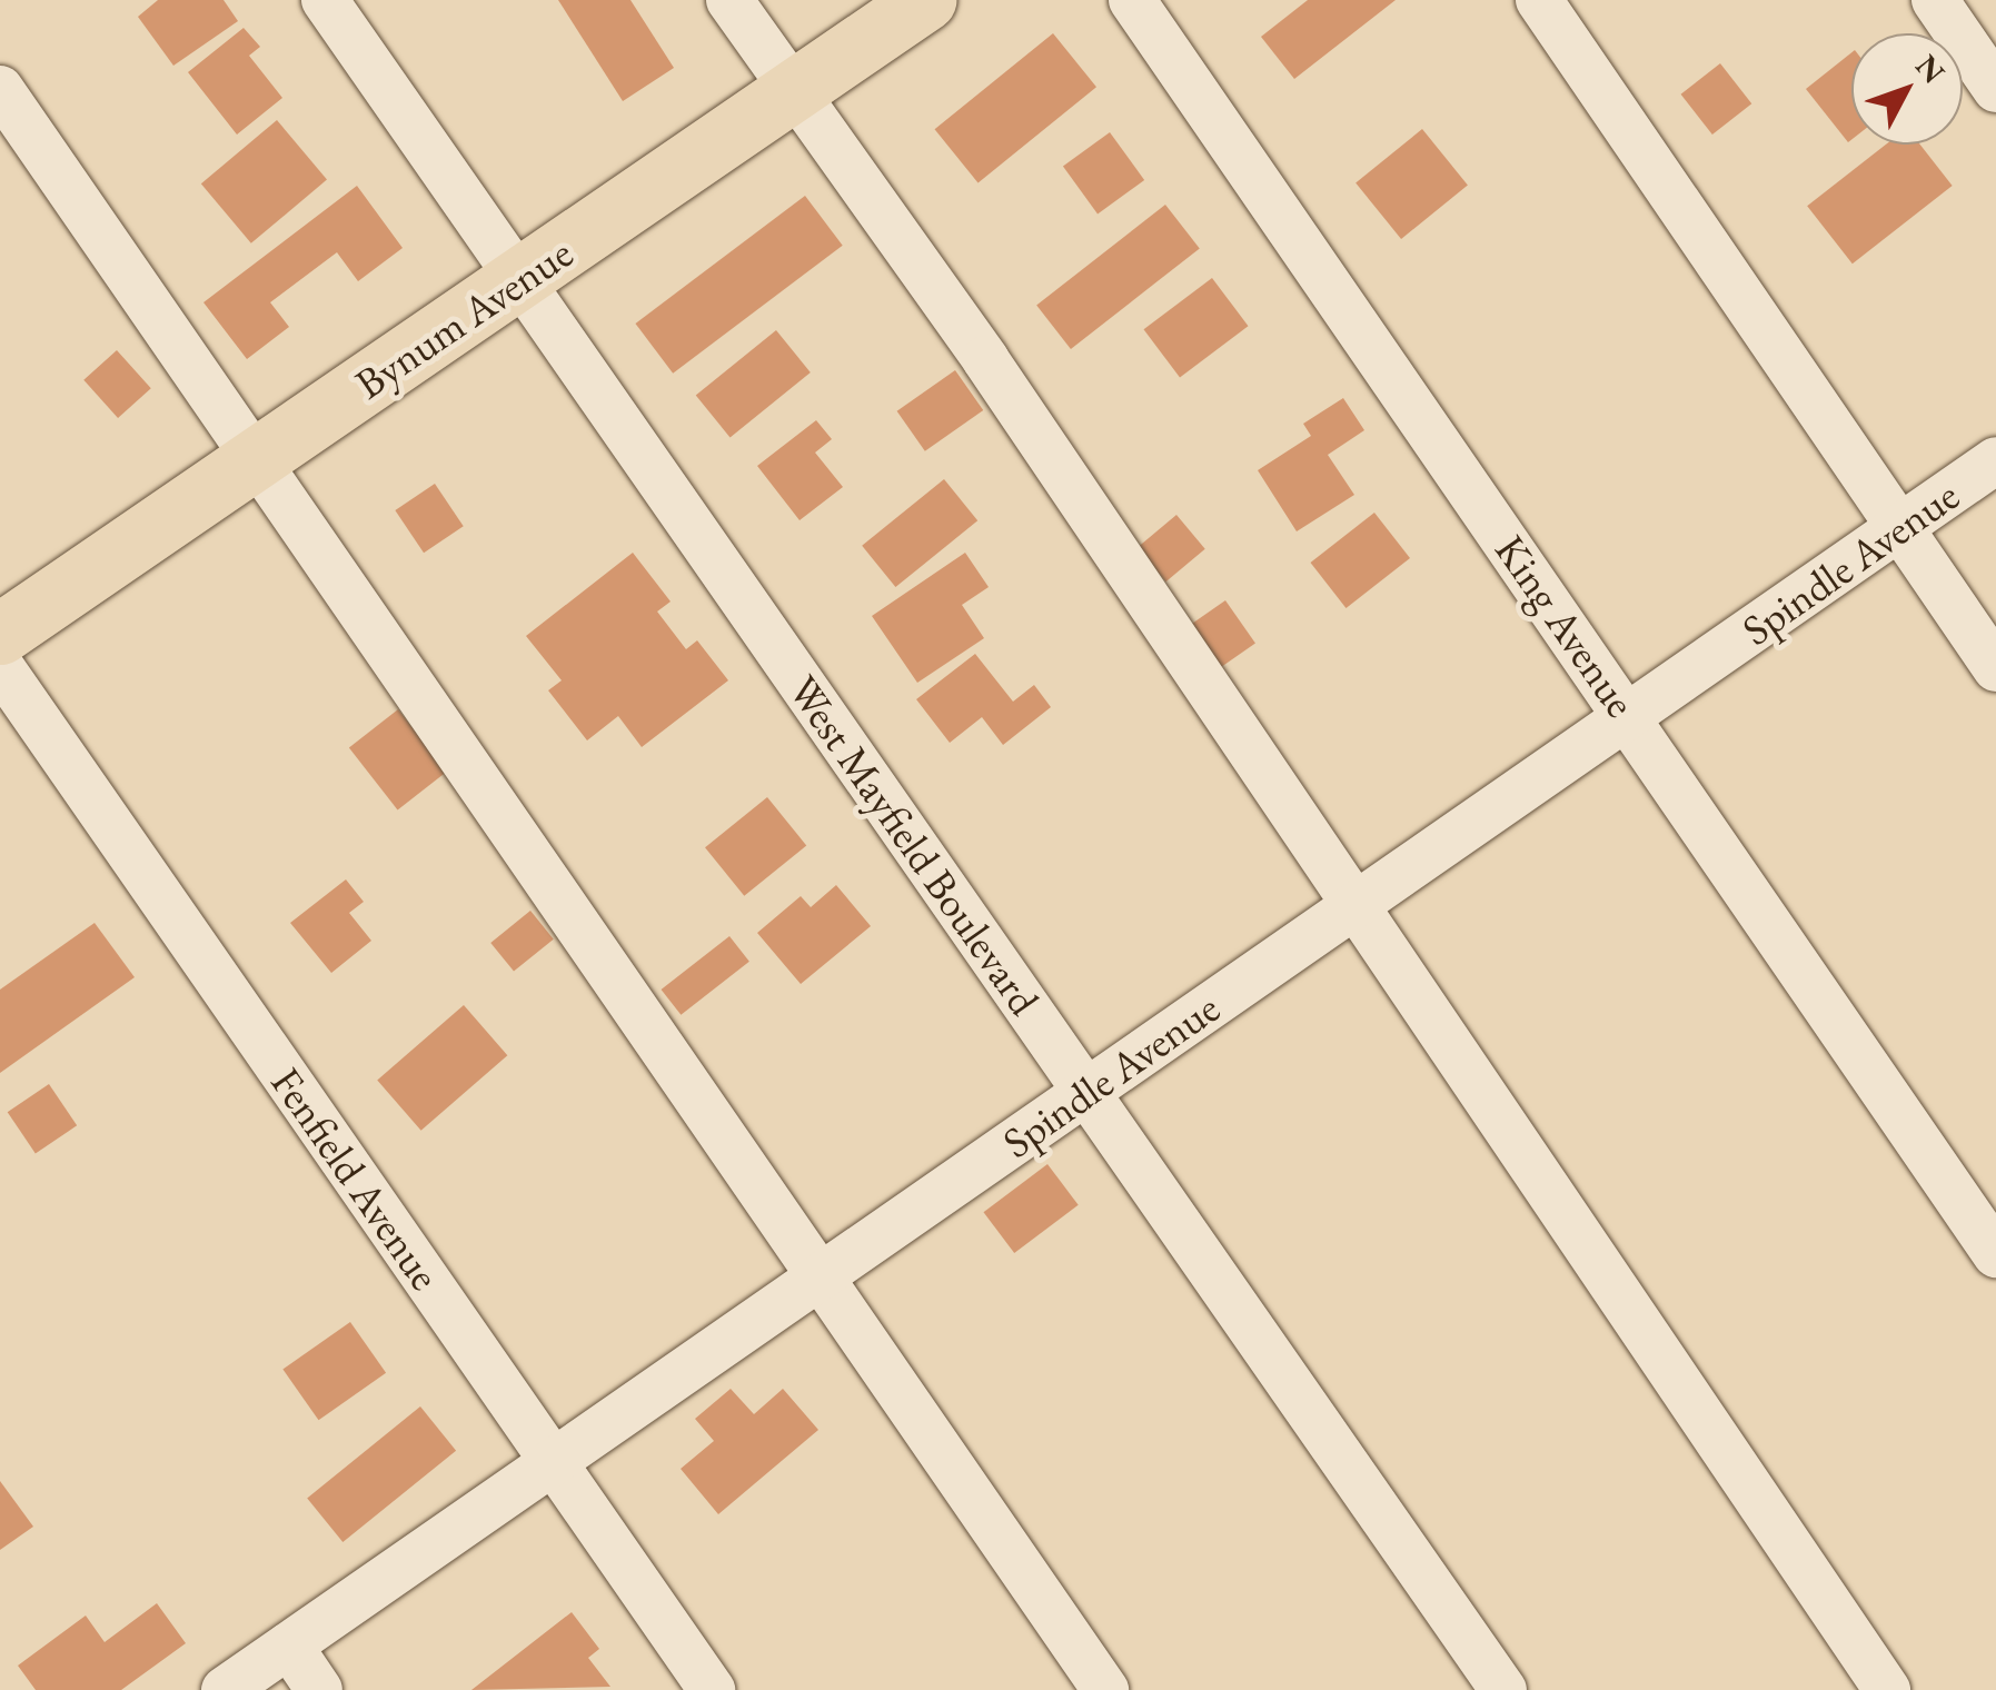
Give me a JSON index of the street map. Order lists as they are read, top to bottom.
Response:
{
  "streets": {
    "main road": ["Bynum Avenue"],
    "street": [
      "Spindle Avenue",
      "King Avenue",
      "West Mayfield Boulevard",
      "Fenfield Avenue"
    ]
  },
  "crossings": [
    ["Bynum Avenue", "West Mayfield Boulevard"],
    ["Spindle Avenue", "King Avenue"],
    ["Spindle Avenue", "West Mayfield Boulevard"],
    ["Spindle Avenue", "Fenfield Avenue"]
  ],
  "north": "top right"
}
